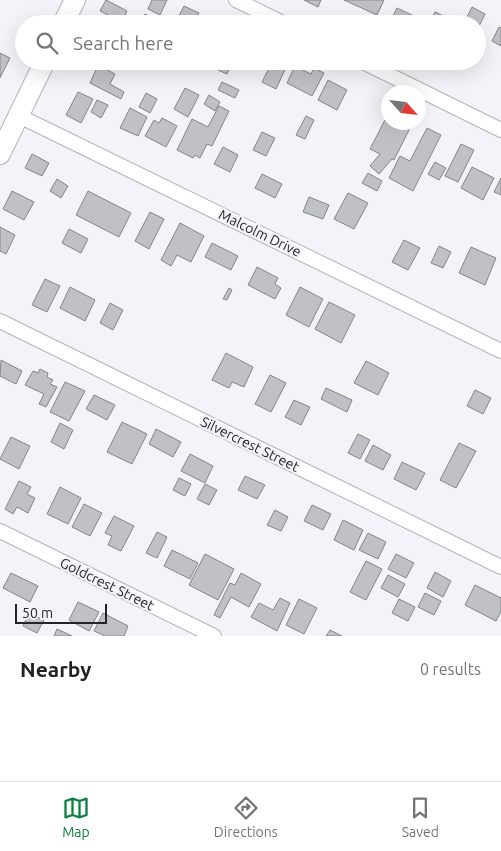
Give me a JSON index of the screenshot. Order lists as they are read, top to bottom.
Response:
{
  "streets": {
    "street": ["Malcolm Drive", "Silvercrest Street", "Goldcrest Street"]
  },
  "scale_bar": "50 m",
  "north": "bottom right",
  "page": {
    "search": "Search here",
    "scale": "50 m",
    "heading": ["Nearby", "0 results"],
    "nav": ["Map", "Directions", "Saved"]
  }
}
